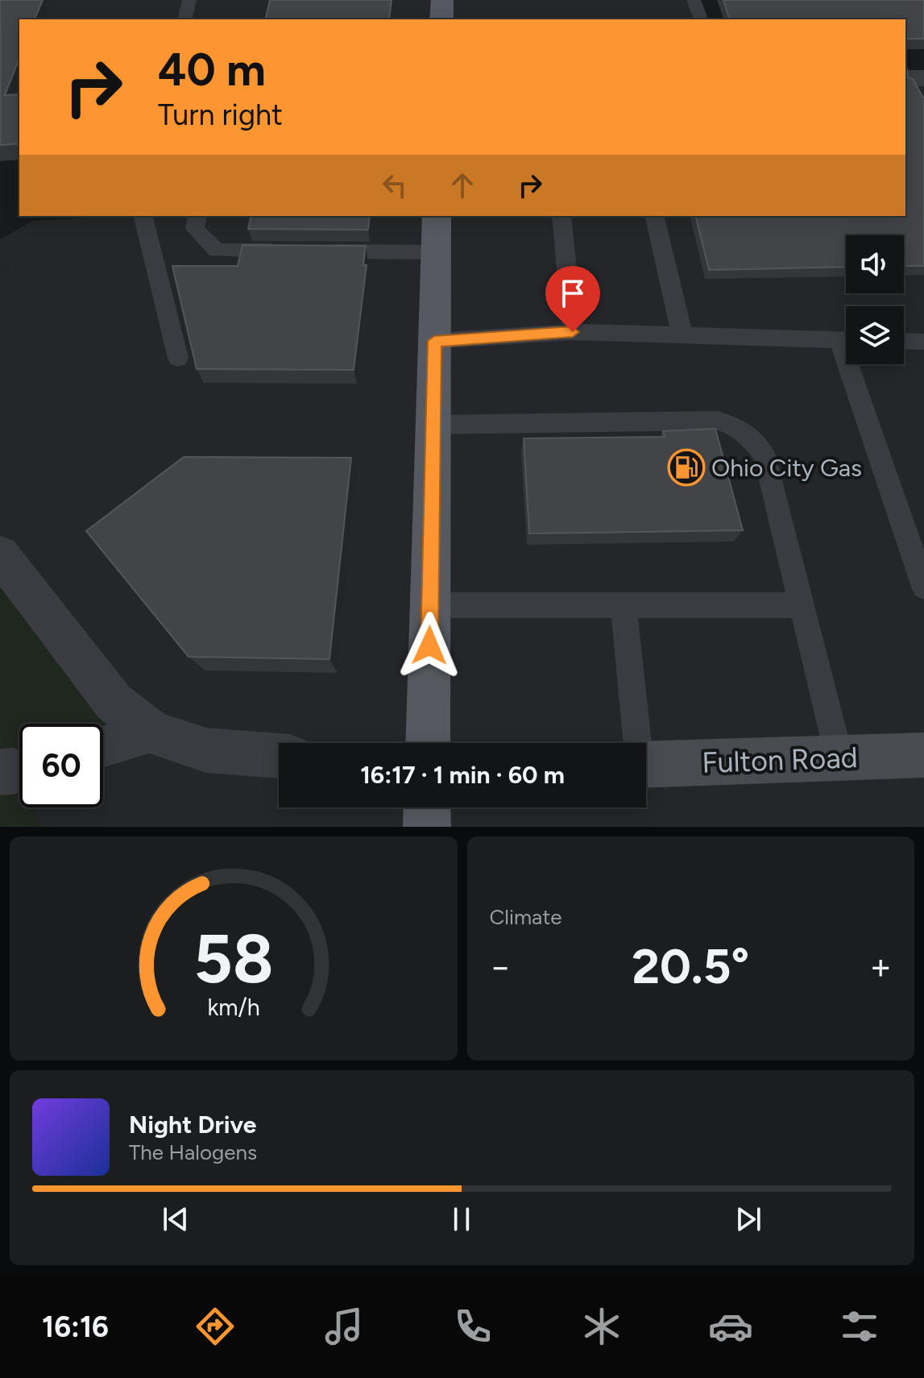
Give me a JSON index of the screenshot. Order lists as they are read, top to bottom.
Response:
{
  "streets": {
    "main road": ["Fulton Road"]
  },
  "places": {
    "fuel station": ["Ohio City Gas"]
  },
  "page": {
    "turn": ["40 m", "Turn right"],
    "limit": "60",
    "trip": "16:17 · 1 min · 60 m",
    "tile": "Climate",
    "heat": ["−", "20.5°", "+"],
    "song": ["Night Drive", "The Halogens"],
    "tabs": "16:16",
    "gauge": ["58", "km/h"]
  }
}
